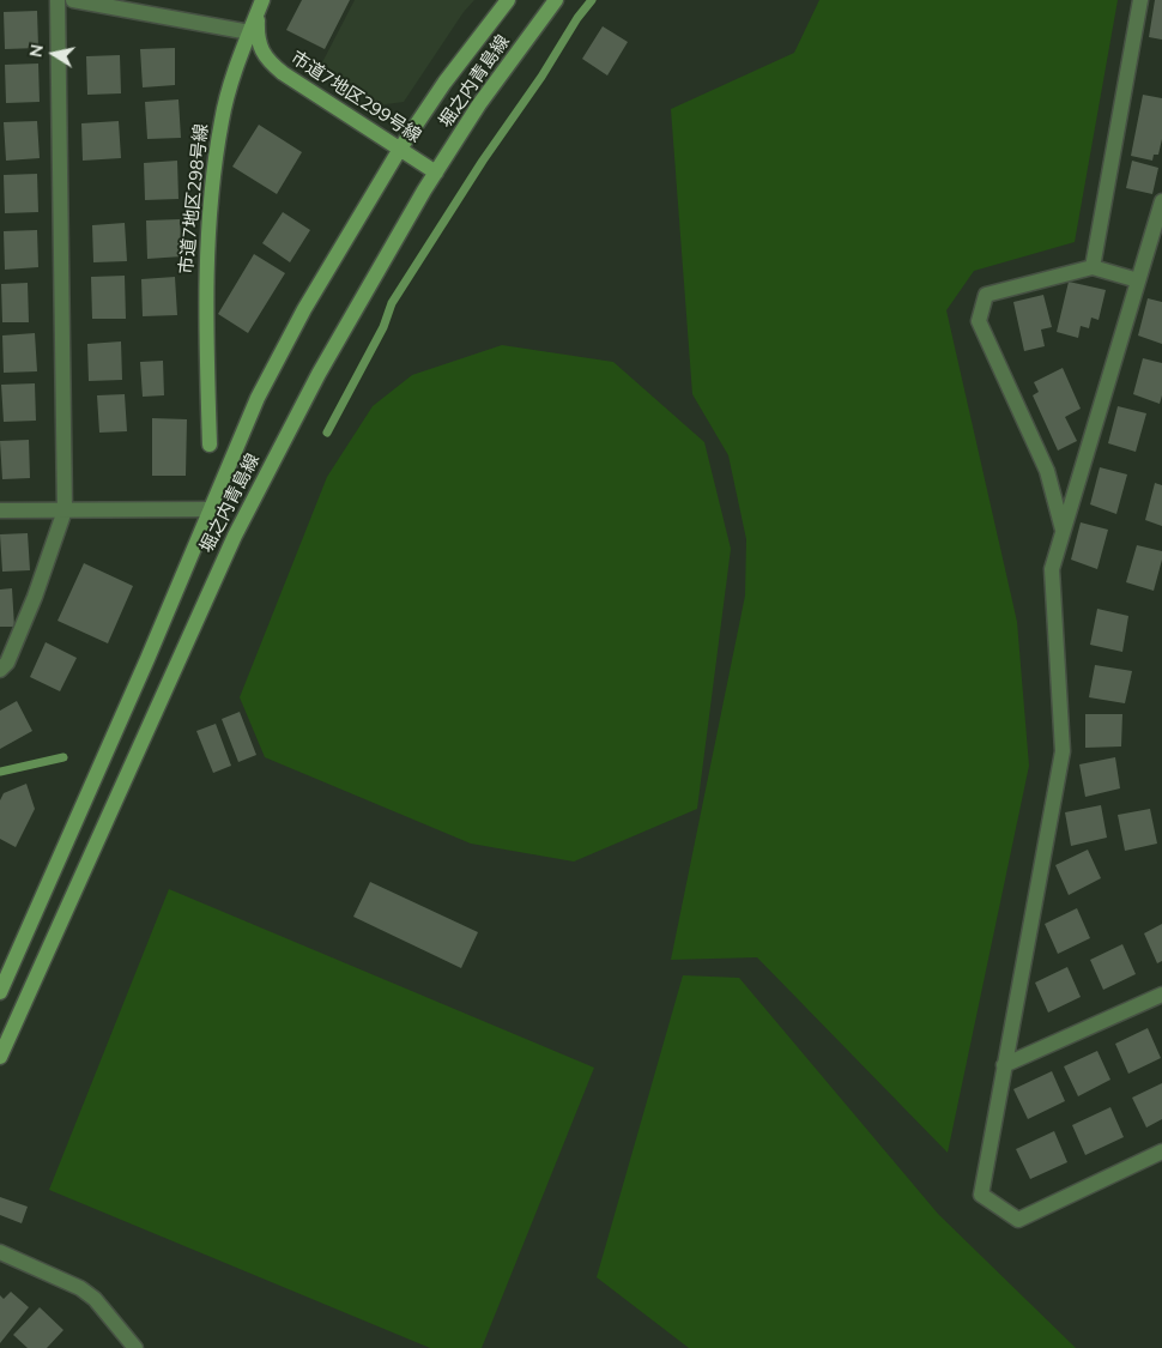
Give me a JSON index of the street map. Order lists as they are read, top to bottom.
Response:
{
  "streets": {
    "main road": ["堀之内青島線", "市道7地区299号線", "市道7地区298号線"]
  },
  "crossings": [
    ["堀之内青島線", "市道7地区299号線"],
    ["市道7地区299号線", "市道7地区298号線"]
  ],
  "north": "left"
}
